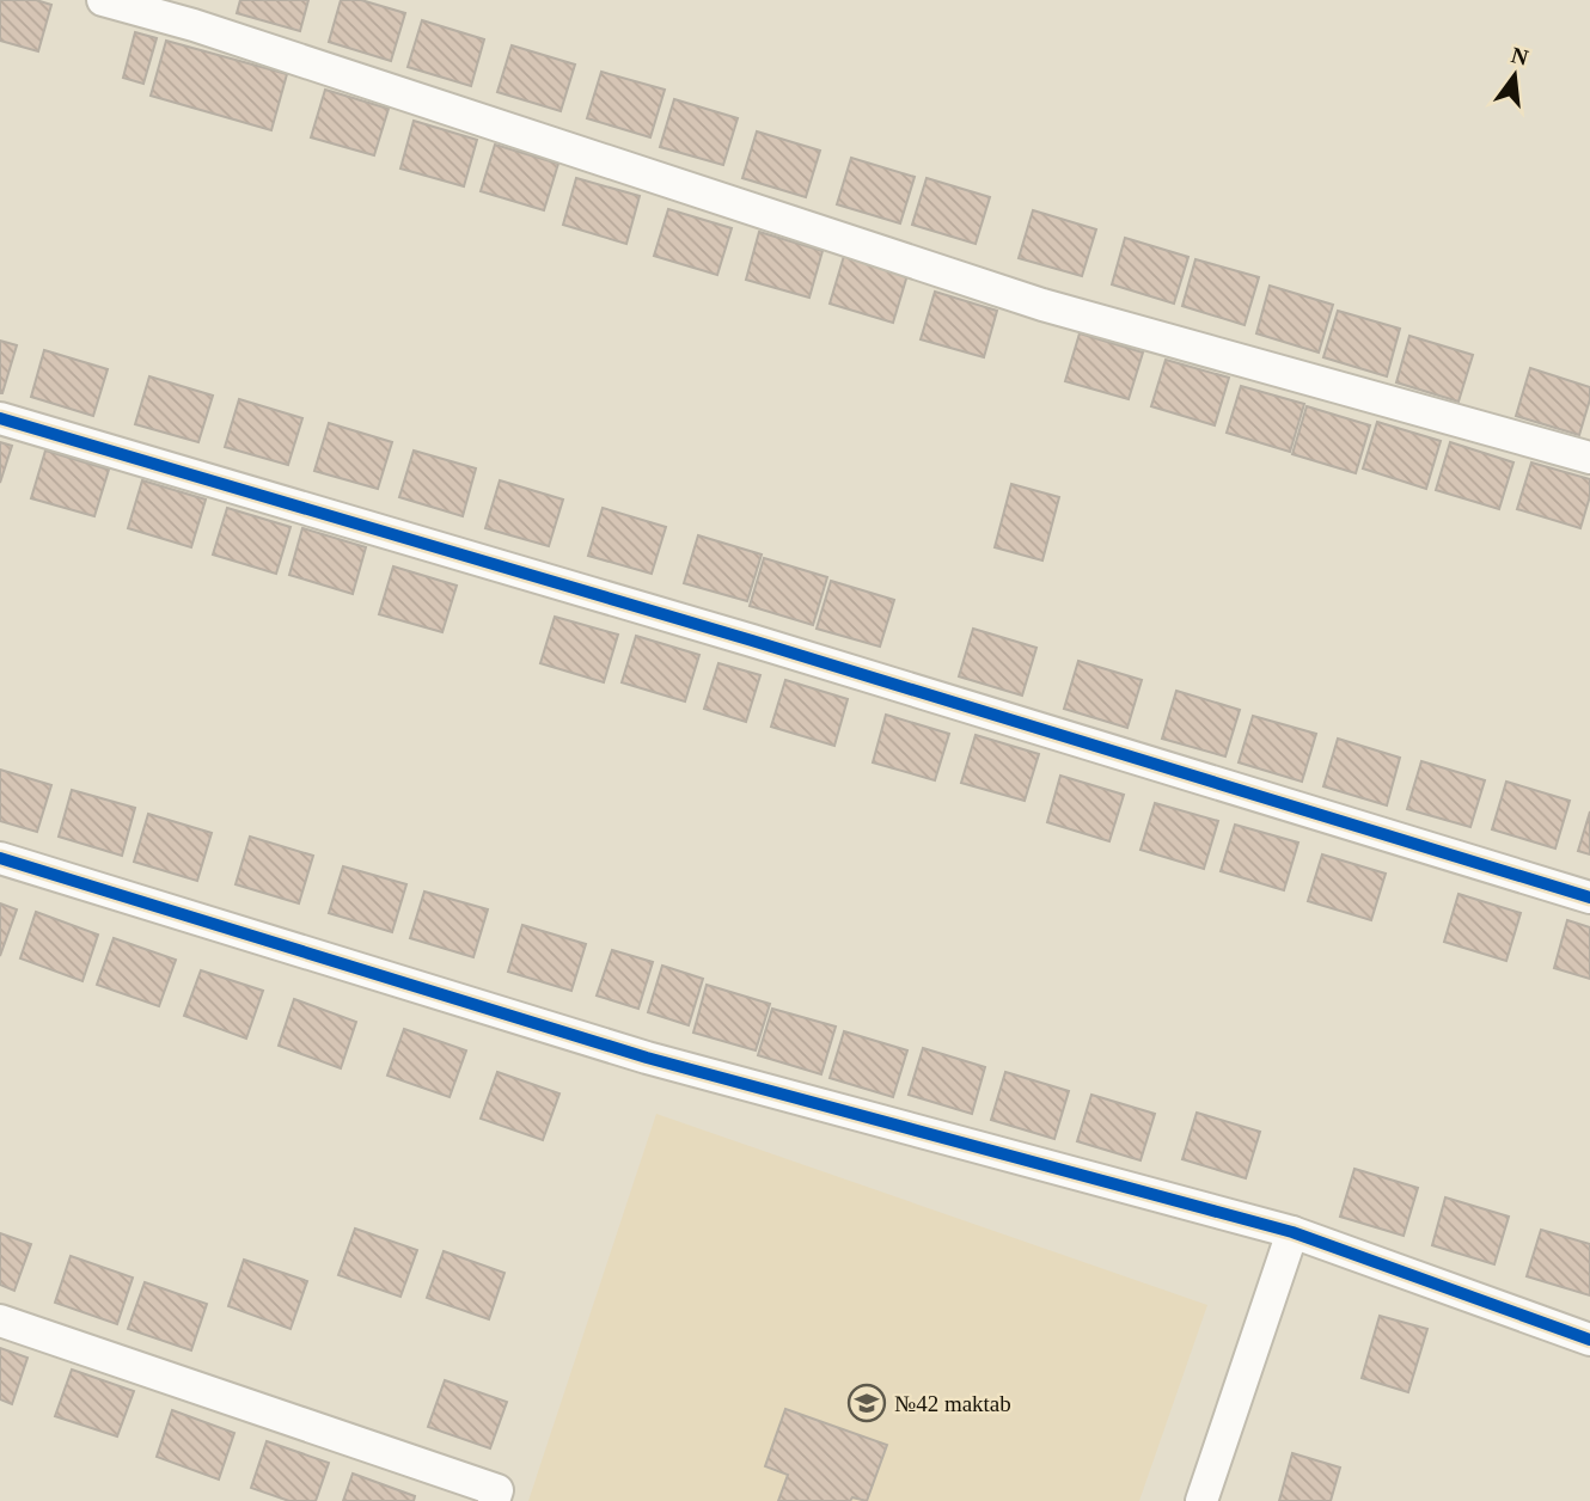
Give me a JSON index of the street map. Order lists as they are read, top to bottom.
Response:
{
  "places": {
    "school or university": ["№42 maktab"]
  },
  "north": "top"
}
